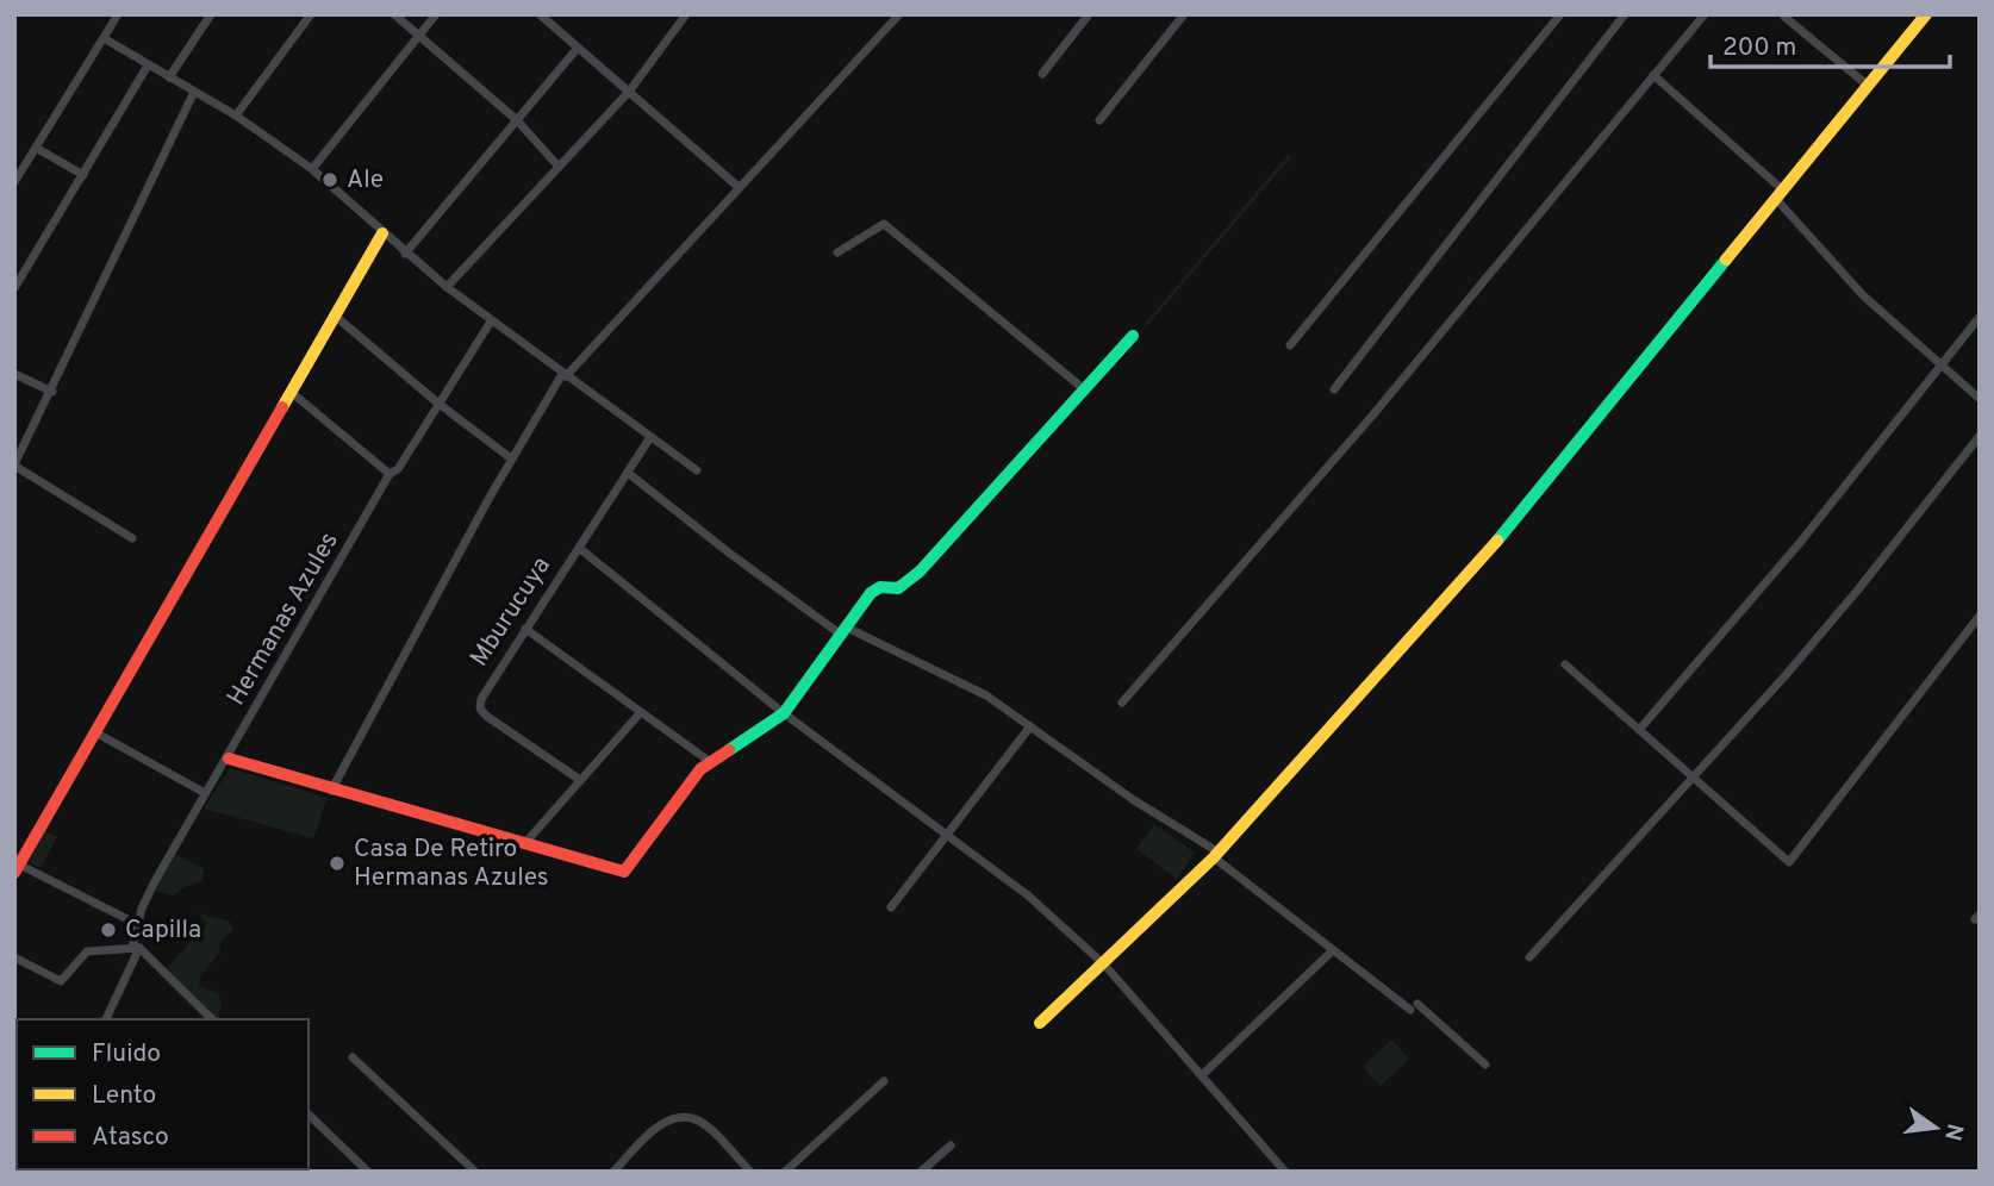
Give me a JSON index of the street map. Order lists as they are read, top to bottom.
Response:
{
  "streets": {
    "street": ["Mburucuya", "Hermanas Azules"]
  },
  "places": ["Ale", "Casa De Retiro Hermanas Azules", "Capilla"],
  "legend": ["Fluido", "Lento", "Atasco"],
  "scale_bar": "200 m",
  "north": "right"
}
